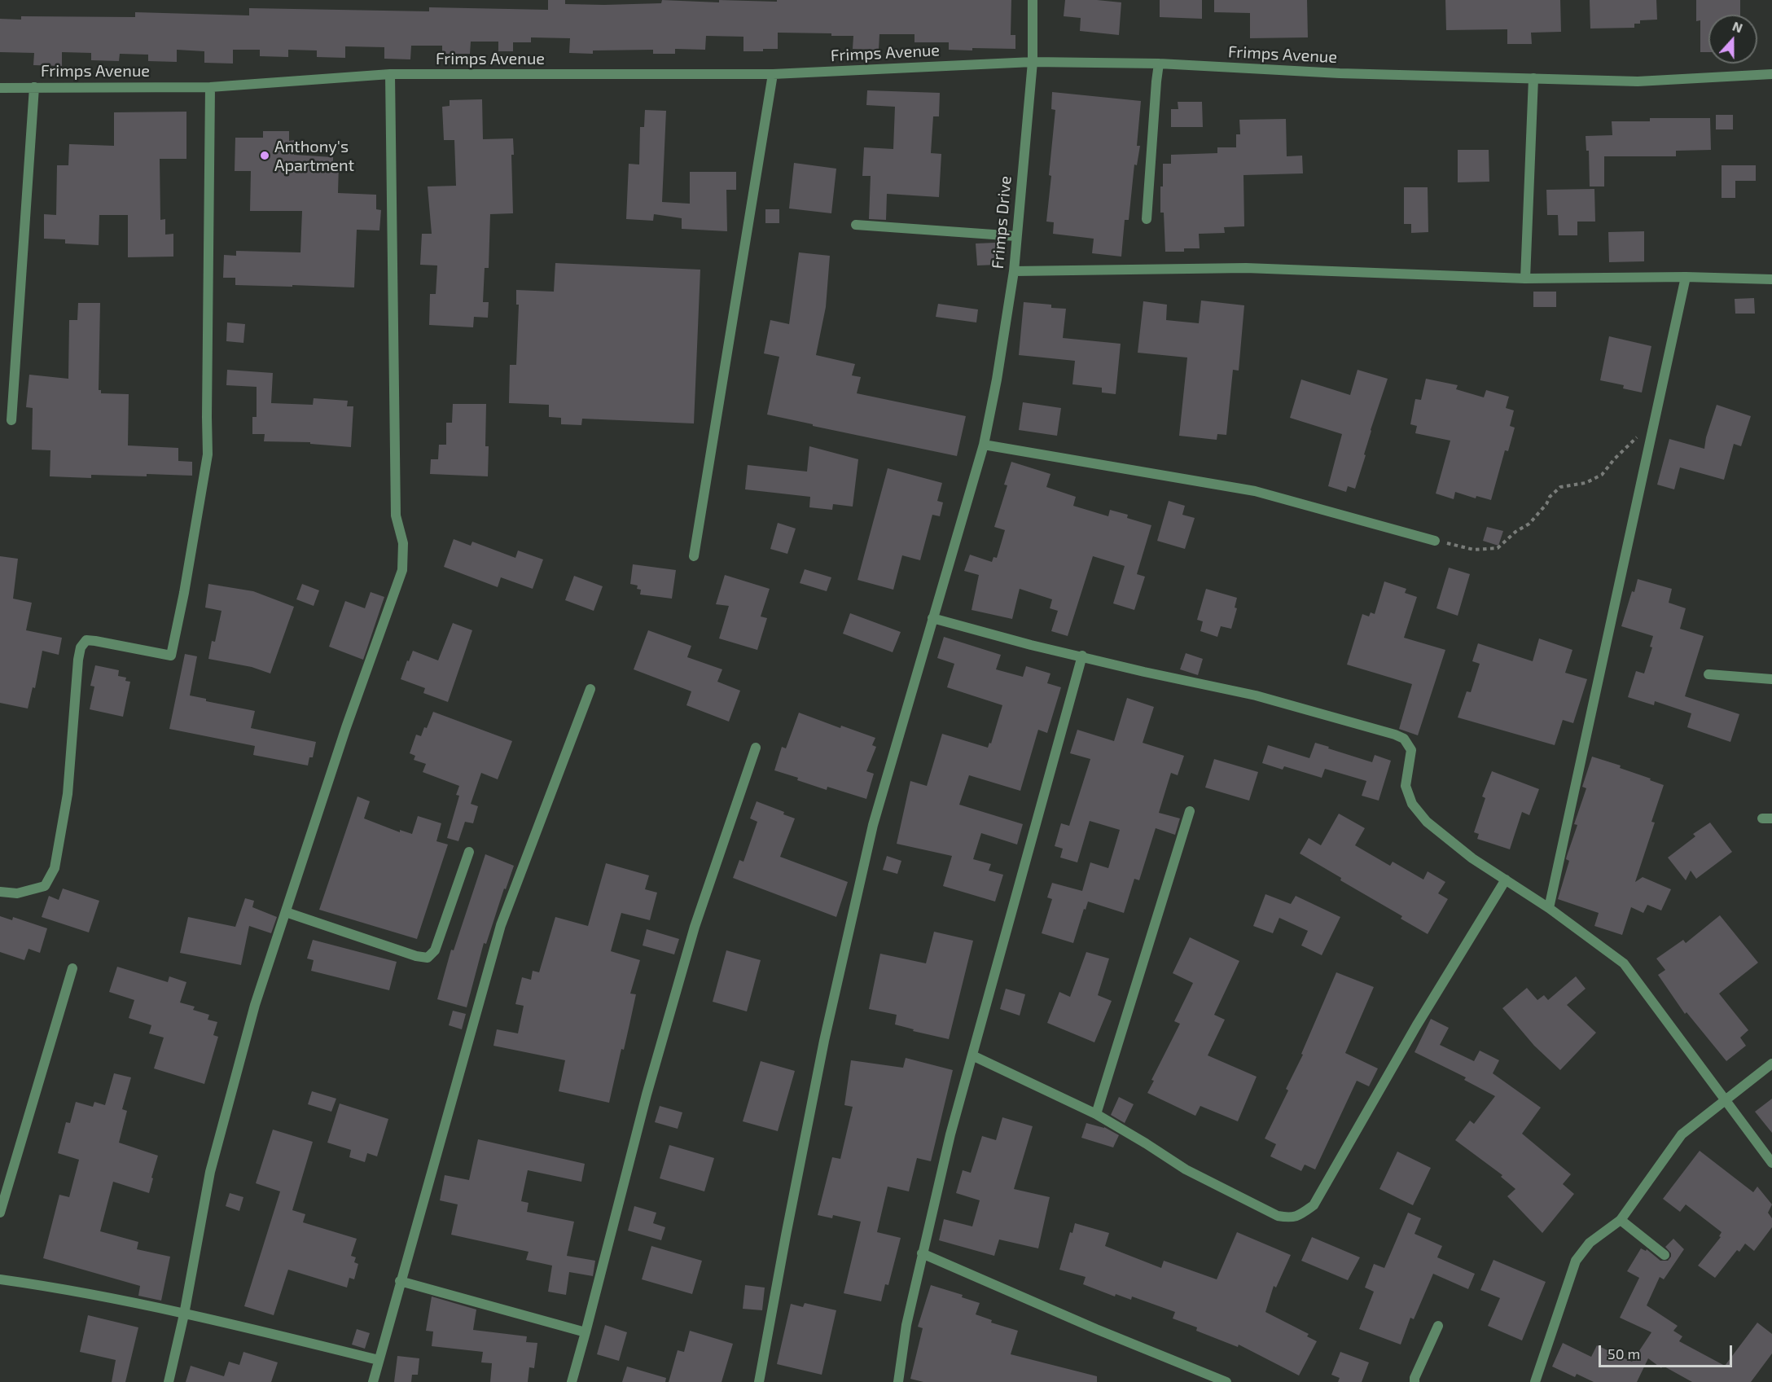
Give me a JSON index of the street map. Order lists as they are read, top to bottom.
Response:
{
  "streets": {
    "street": ["Frimps Avenue", "Frimps Drive"]
  },
  "crossings": [
    ["Frimps Avenue", "Frimps Drive"]
  ],
  "places": ["Anthony's Apartment"],
  "scale_bar": "50 m",
  "north": "top"
}
